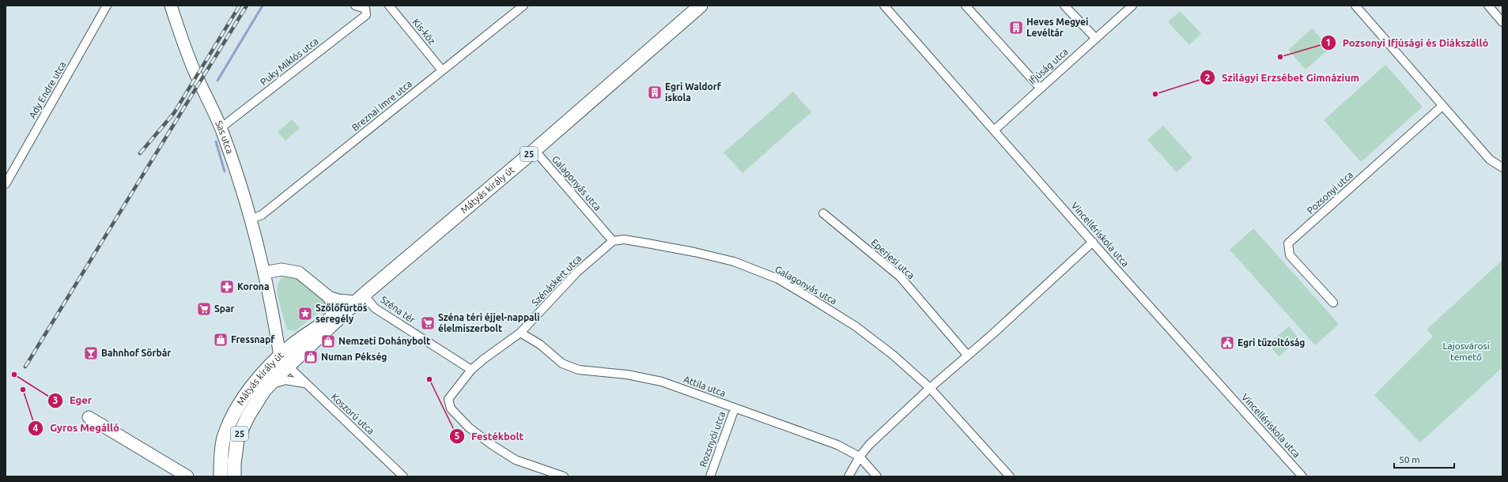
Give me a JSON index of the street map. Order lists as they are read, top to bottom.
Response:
{
  "streets": {
    "main road": ["Sas utca", "25", "Mátyás király út"],
    "street": [
      "Kis-köz",
      "Puky Miklós utca",
      "Ifjúság utca",
      "Ady Endre utca",
      "Breznai Imre utca",
      "Galagonyás utca",
      "Pozsonyi utca",
      "Vincellériskola utca",
      "Eperjesi utca",
      "Szénáskert utca",
      "Széna tér",
      "Attila utca",
      "Koszorú utca",
      "Rozsnyói utca"
    ]
  },
  "crossings": [
    ["Kis-köz", "Breznai Imre utca"],
    ["Puky Miklós utca", "Sas utca"],
    ["Ifjúság utca", "Vincellériskola utca"],
    ["Breznai Imre utca", "Sas utca"],
    ["Sas utca", "Mátyás király út"],
    ["Sas utca", "Koszorú utca"],
    ["Galagonyás utca", "Mátyás király út"],
    ["Galagonyás utca", "Szénáskert utca"],
    ["Mátyás király út", "Széna tér"],
    ["Mátyás király út", "Koszorú utca"],
    ["Szénáskert utca", "Széna tér"],
    ["Szénáskert utca", "Attila utca"],
    ["Attila utca", "Rozsnyói utca"]
  ],
  "parks": ["Lajosvárosi temető"],
  "places": {
    "building": ["Heves Megyei Levéltár", "Egri Waldorf iskola"],
    "other": [
      "Pozsonyi Ifjúsági és Diákszálló",
      "Szilágyi Erzsébet Gimnázium",
      "Eger",
      "Festékbolt",
      "Gyros Megálló"
    ],
    "pharmacy": ["Korona"],
    "supermarket": ["Spar", "Széna téri éjjel-nappali élelmiszerbolt"],
    "place": ["Szőlőfürtös seregély"],
    "shop": ["Fressnapf", "Nemzeti Dohánybolt", "Numan Pékség"],
    "public building": ["Egri tűzoltóság"],
    "bar": ["Bahnhof Sörbár"]
  },
  "scale_bar": "50 m"
}
